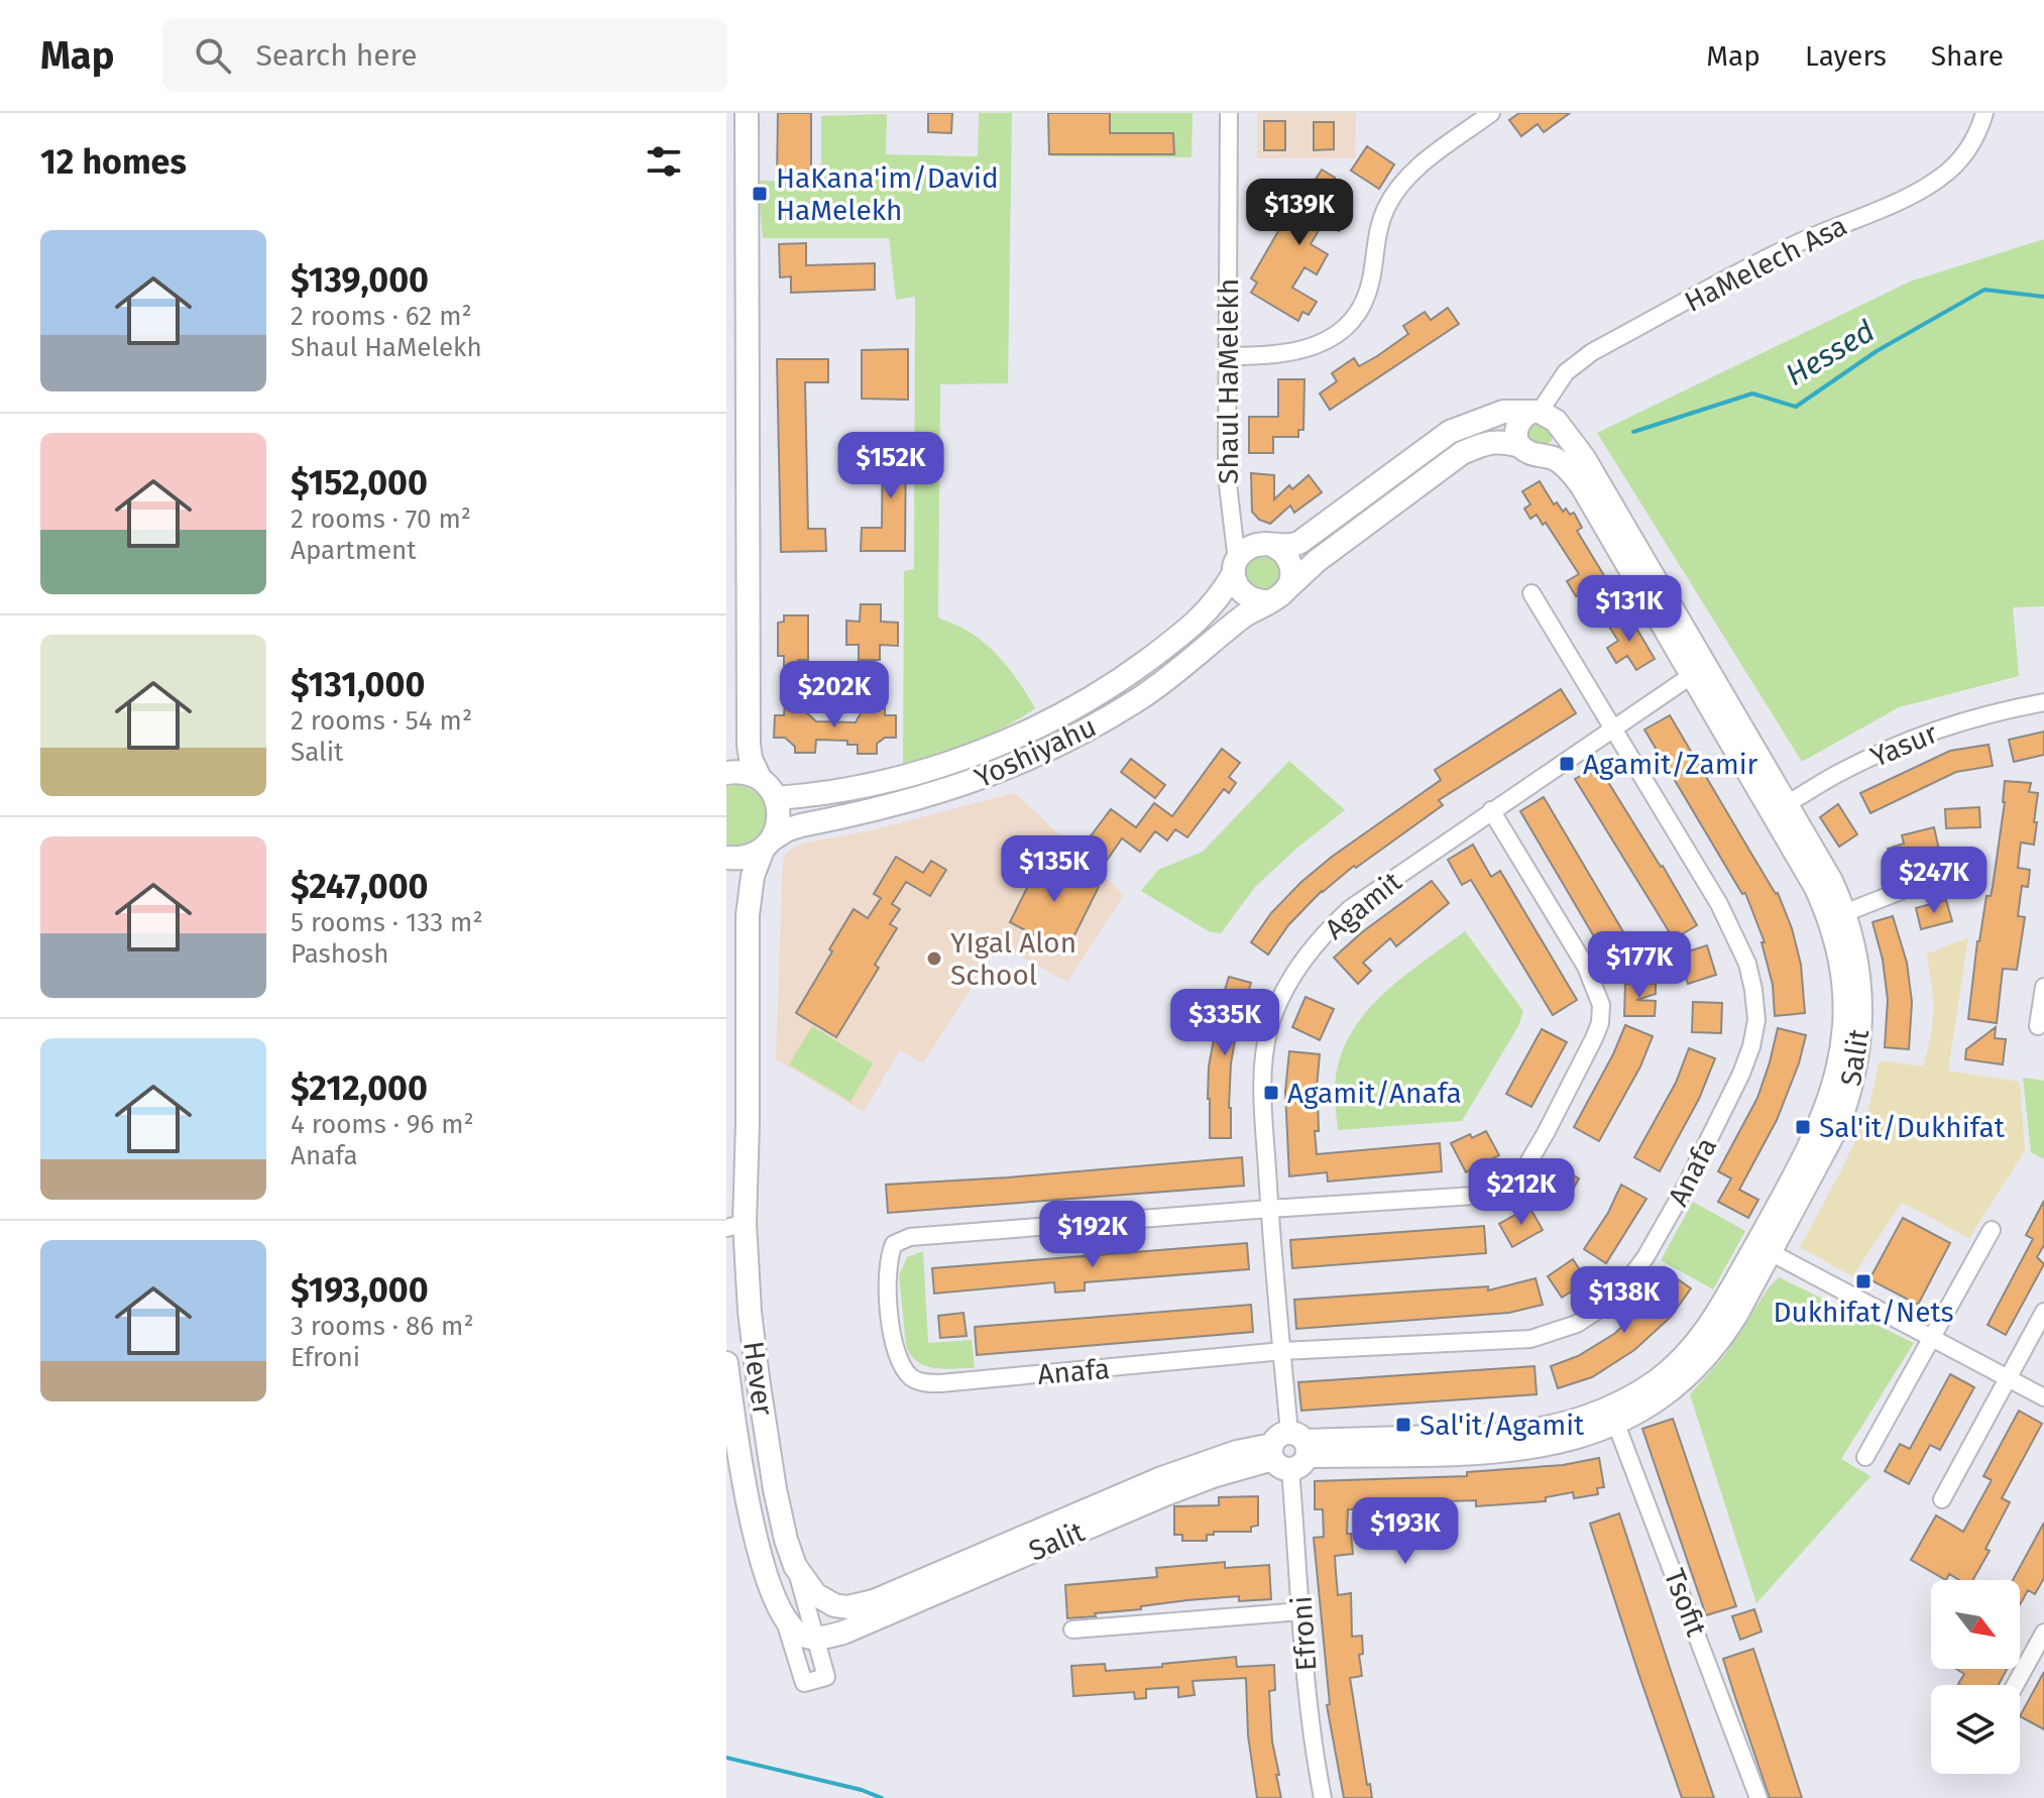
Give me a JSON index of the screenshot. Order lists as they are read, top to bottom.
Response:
{
  "streets": {
    "street": [
      "HaMelech Asa",
      "Shaul HaMelekh",
      "Yasur",
      "Yoshiyahu",
      "Agamit",
      "Salit",
      "Anafa",
      "Hever",
      "Tsofit",
      "Efroni"
    ]
  },
  "crossings": [
    ["HaMelech Asa", "Yoshiyahu"],
    ["HaMelech Asa", "Salit"],
    ["Shaul HaMelekh", "Yoshiyahu"],
    ["Yasur", "Salit"],
    ["Yoshiyahu", "Salit"],
    ["Yoshiyahu", "Hever"],
    ["Agamit", "Salit"],
    ["Agamit", "Anafa"],
    ["Agamit", "Efroni"],
    ["Salit", "Hever"],
    ["Salit", "Tsofit"],
    ["Salit", "Efroni"]
  ],
  "water": ["Hessed"],
  "places": {
    "transit": [
      "HaKana'im/David HaMelekh",
      "Agamit/Zamir",
      "Agamit/Anafa",
      "Sal'it/Dukhifat",
      "Dukhifat/Nets",
      "Sal'it/Agamit"
    ],
    "other": ["YIgal Alon School"]
  },
  "north": "bottom right",
  "page": {
    "header": "Map",
    "search": "Search here",
    "nav": ["Map", "Layers", "Share"],
    "heading": "12 homes",
    "price": [
      "$139K",
      "$152K",
      "$131K",
      "$202K",
      "$135K",
      "$247K",
      "$177K",
      "$335K",
      "$212K",
      "$192K",
      "$138K",
      "$193K"
    ],
    "list": [
      {
        "name": "$139,000",
        "note": "2 rooms · 62 m² · Shaul HaMelekh"
      },
      {
        "name": "$152,000",
        "note": "2 rooms · 70 m² · Apartment"
      },
      {
        "name": "$131,000",
        "note": "2 rooms · 54 m² · Salit"
      },
      {
        "name": "$247,000",
        "note": "5 rooms · 133 m² · Pashosh"
      },
      {
        "name": "$212,000",
        "note": "4 rooms · 96 m² · Anafa"
      },
      {
        "name": "$193,000",
        "note": "3 rooms · 86 m² · Efroni"
      }
    ]
  }
}
